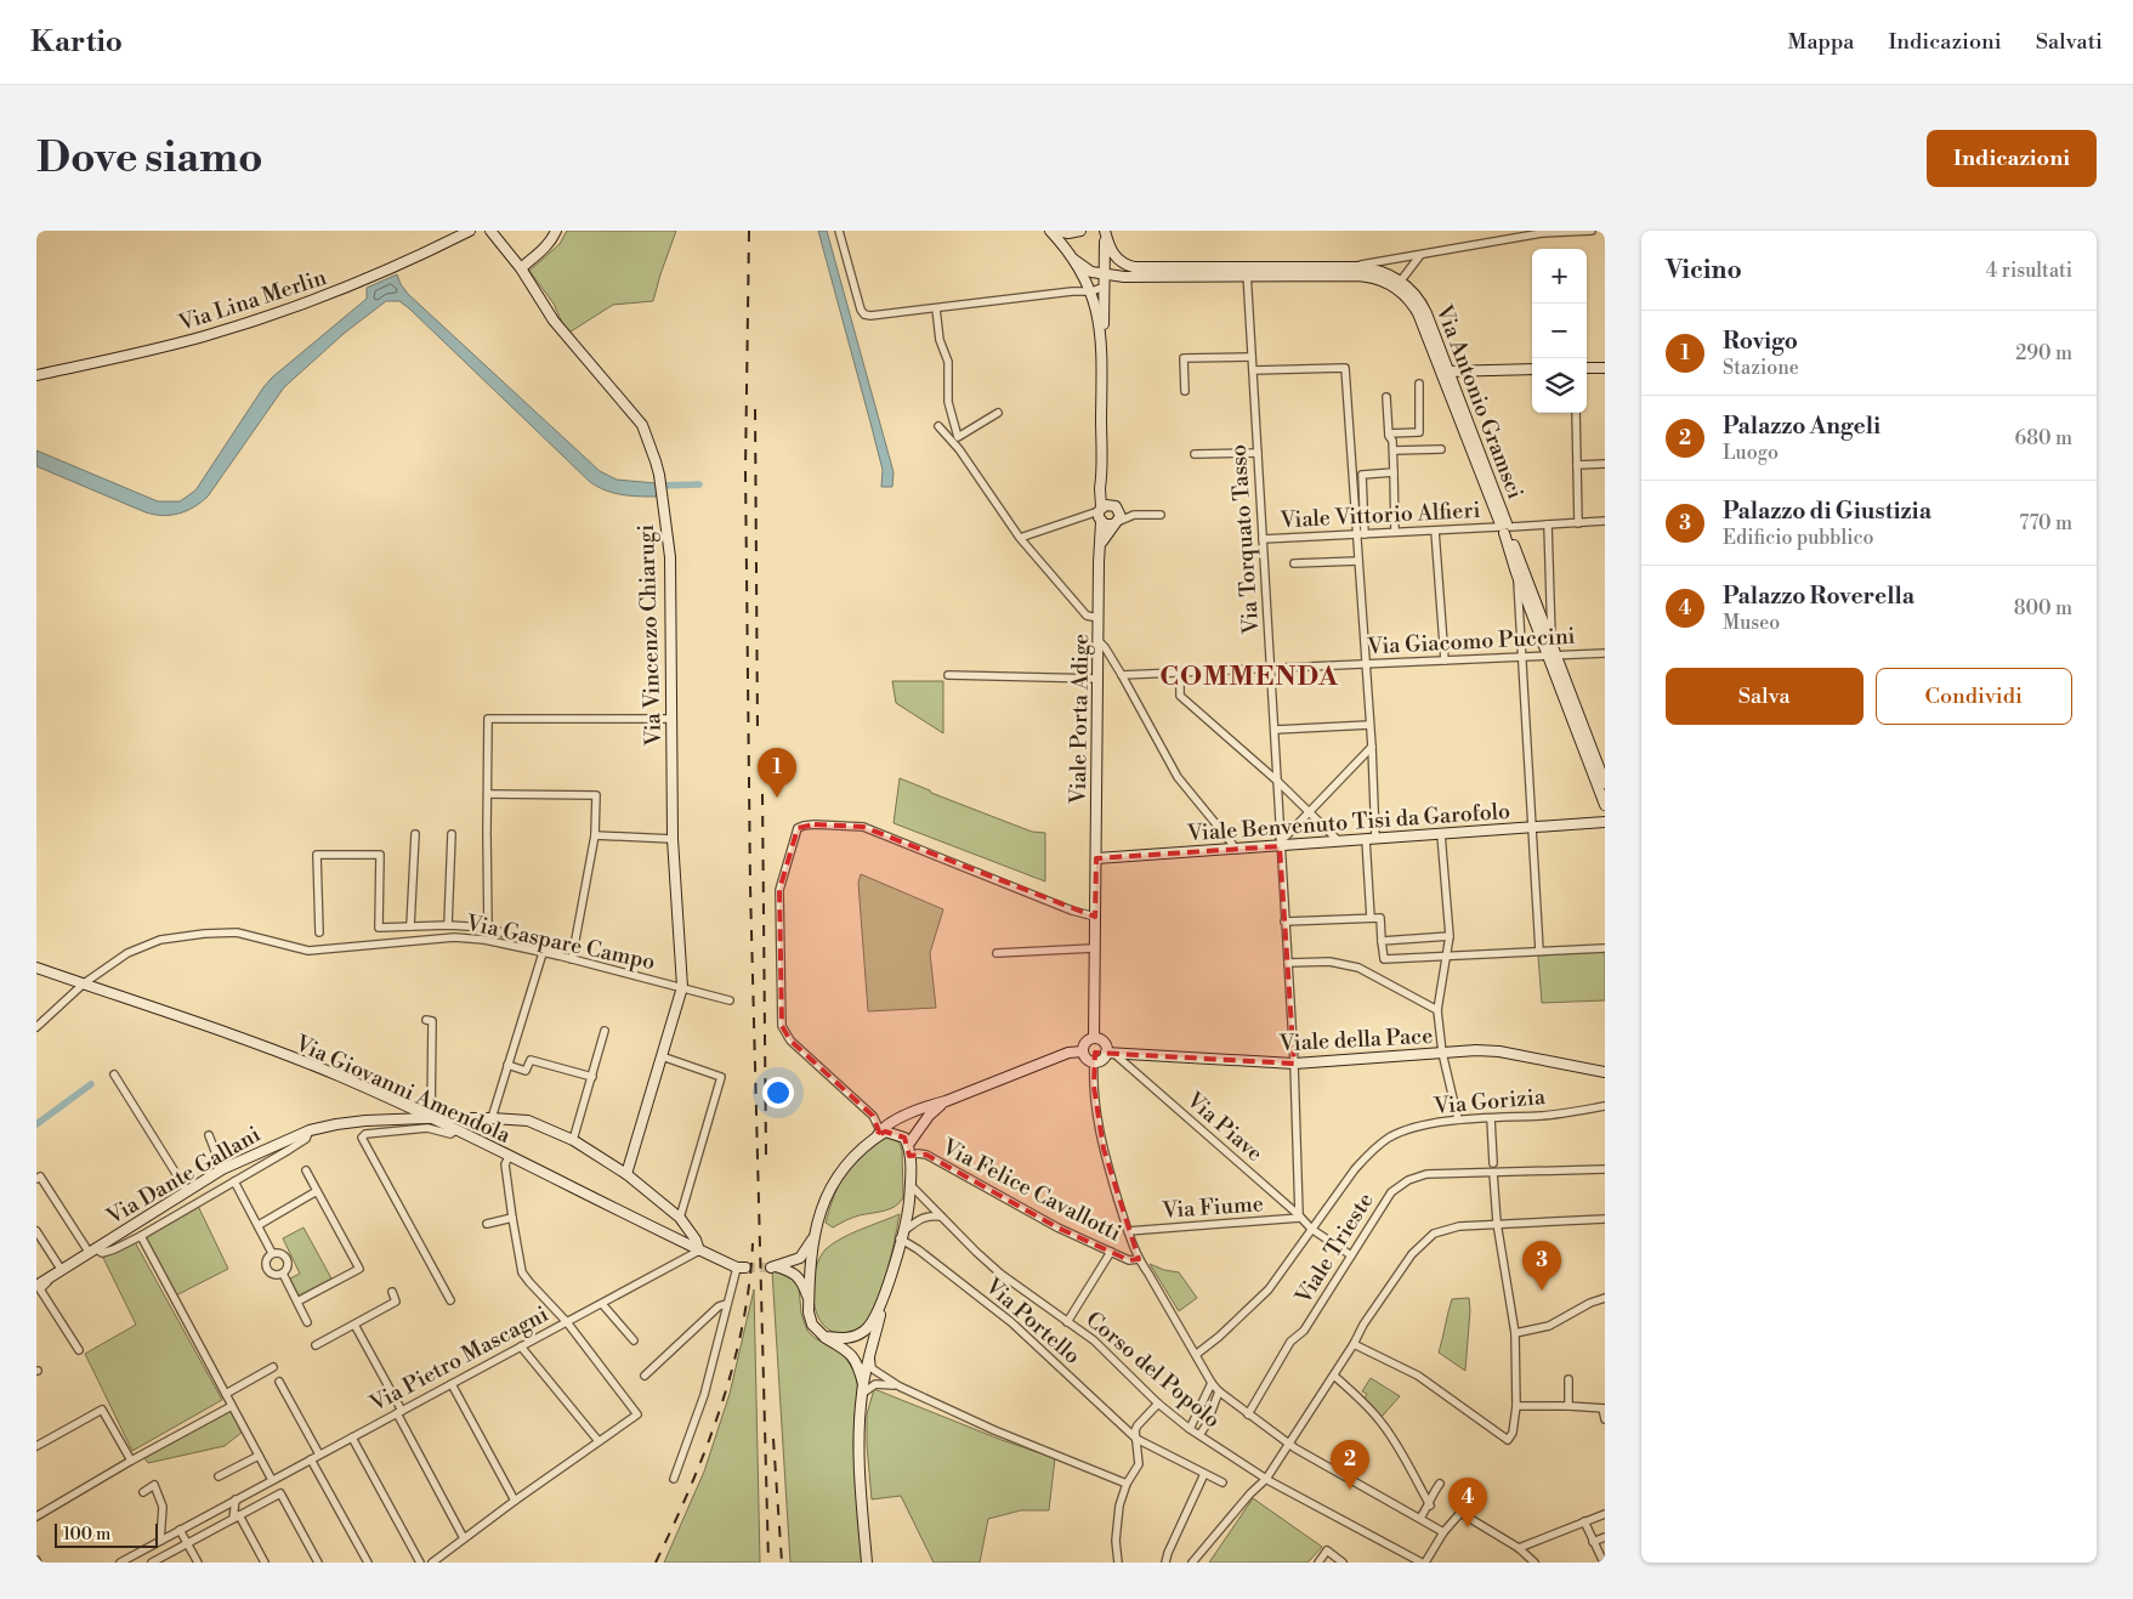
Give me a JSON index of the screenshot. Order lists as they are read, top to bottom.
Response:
{
  "streets": {
    "street": [
      "Via Lina Merlin",
      "Via Antonio Gramsci",
      "Viale Vittorio Alfieri",
      "Via Torquato Tasso",
      "Via Vincenzo Chiarugi",
      "Via Giacomo Puccini",
      "Viale Porta Adige",
      "Viale Benvenuto Tisi da Garofolo",
      "Via Gaspare Campo",
      "Viale della Pace",
      "Via Giovanni Amendola",
      "Via Gorizia",
      "Via Piave",
      "Via Dante Gallani",
      "Via Felice Cavallotti",
      "Via Fiume",
      "Viale Trieste",
      "Via Portello",
      "Via Pietro Mascagni",
      "Corso del Popolo"
    ]
  },
  "crossings": [
    ["Via Antonio Gramsci", "Viale Vittorio Alfieri"],
    ["Via Antonio Gramsci", "Via Torquato Tasso"],
    ["Via Antonio Gramsci", "Via Giacomo Puccini"],
    ["Viale Vittorio Alfieri", "Via Torquato Tasso"],
    ["Via Torquato Tasso", "Via Giacomo Puccini"],
    ["Via Torquato Tasso", "Viale Benvenuto Tisi da Garofolo"],
    ["Via Torquato Tasso", "Viale della Pace"],
    ["Via Torquato Tasso", "Via Piave"],
    ["Via Torquato Tasso", "Via Fiume"],
    ["Via Vincenzo Chiarugi", "Via Gaspare Campo"],
    ["Viale Porta Adige", "Viale Benvenuto Tisi da Garofolo"],
    ["Viale Porta Adige", "Viale della Pace"],
    ["Viale Porta Adige", "Via Piave"],
    ["Via Gaspare Campo", "Via Giovanni Amendola"],
    ["Viale della Pace", "Via Piave"],
    ["Via Giovanni Amendola", "Via Dante Gallani"],
    ["Via Giovanni Amendola", "Via Pietro Mascagni"],
    ["Via Gorizia", "Via Piave"],
    ["Via Piave", "Via Fiume"],
    ["Via Piave", "Viale Trieste"],
    ["Via Dante Gallani", "Via Pietro Mascagni"]
  ],
  "districts": ["COMMENDA"],
  "scale_bar": "100 m",
  "page": {
    "header": "Kartio",
    "nav": ["Mappa", "Indicazioni", "Salvati"],
    "buttons": [
      "Indicazioni",
      ["Salva", "Condividi"]
    ],
    "title": "Dove siamo",
    "heading": ["Vicino", "4 risultati"],
    "map_buttons": ["+", "−"],
    "list": [
      {
        "mark": "1",
        "name": "Rovigo",
        "note": "Stazione",
        "value": "290 m"
      },
      {
        "mark": "2",
        "name": "Palazzo Angeli",
        "note": "Luogo",
        "value": "680 m"
      },
      {
        "mark": "3",
        "name": "Palazzo di Giustizia",
        "note": "Edificio pubblico",
        "value": "770 m"
      },
      {
        "mark": "4",
        "name": "Palazzo Roverella",
        "note": "Museo",
        "value": "800 m"
      }
    ],
    "pins": [
      "1",
      "3",
      "2",
      "4"
    ],
    "scale": "100 m"
  }
}
